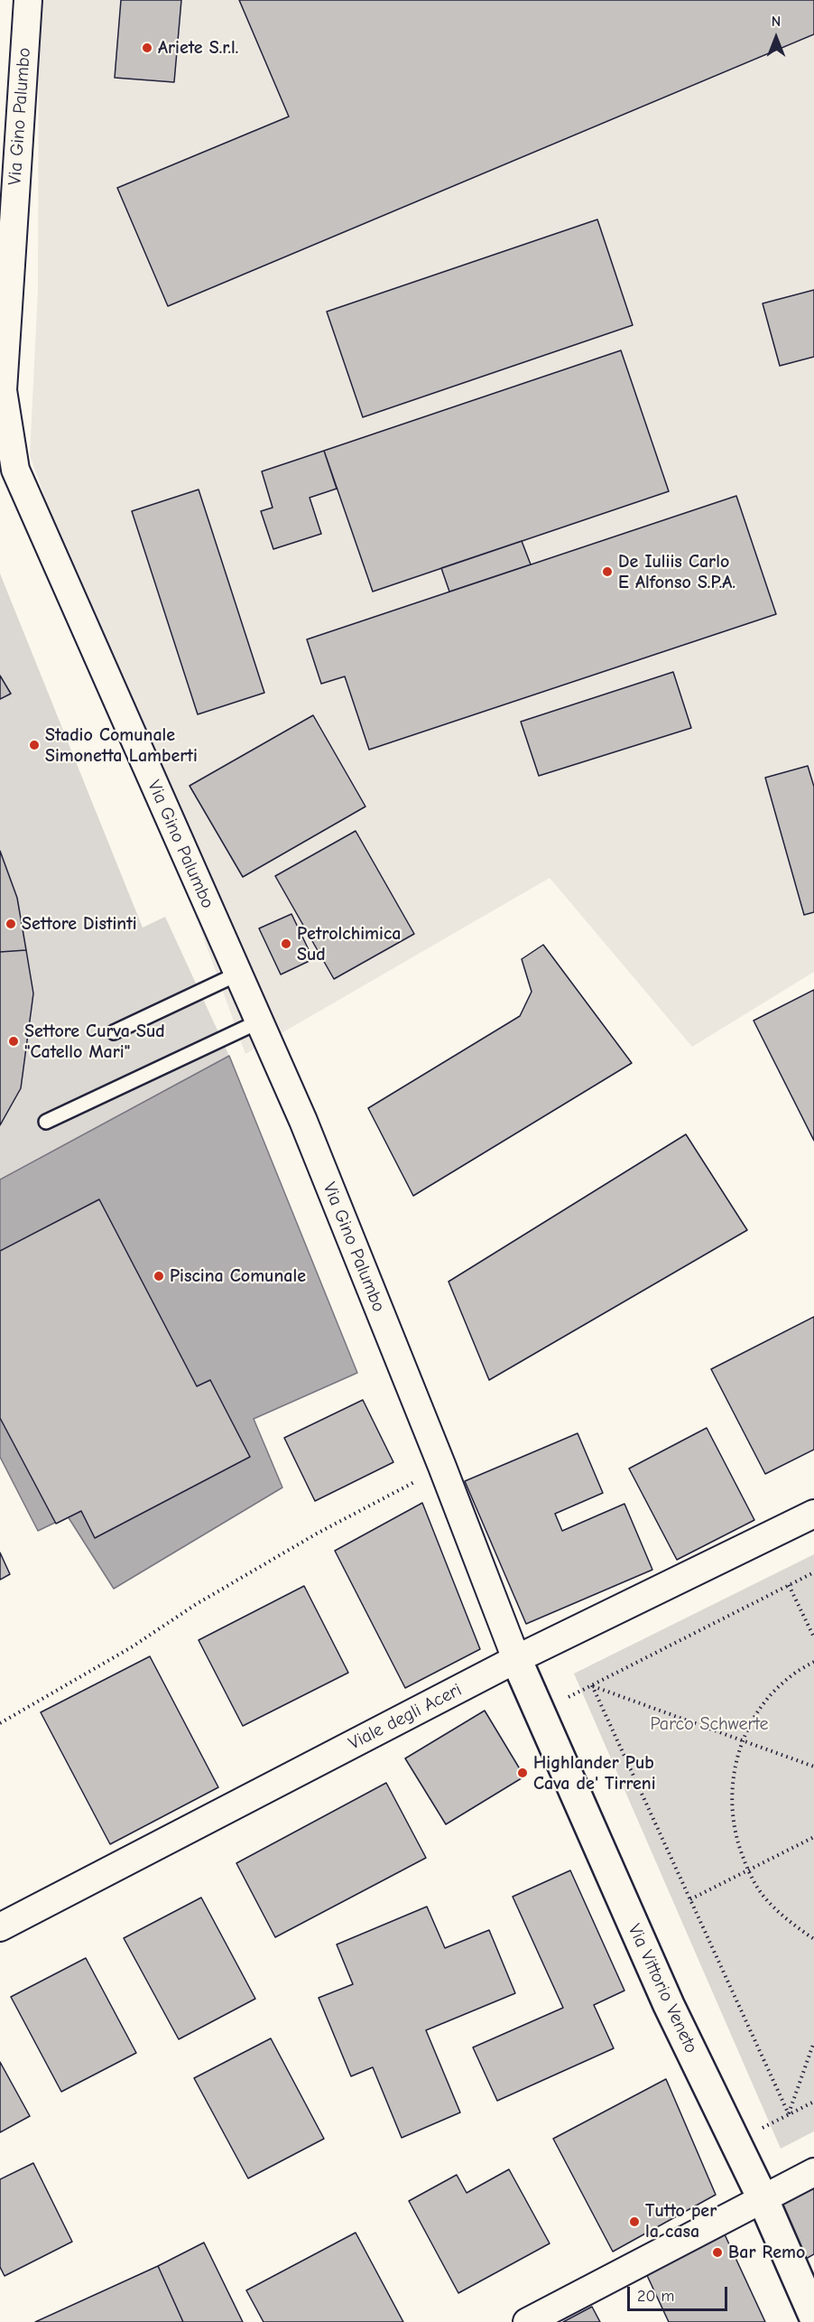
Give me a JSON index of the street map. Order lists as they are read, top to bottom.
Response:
{
  "streets": {
    "street": ["Via Gino Palumbo", "Viale degli Aceri", "Via Vittorio Veneto"]
  },
  "crossings": [
    ["Via Gino Palumbo", "Viale degli Aceri"],
    ["Via Gino Palumbo", "Via Vittorio Veneto"],
    ["Viale degli Aceri", "Via Vittorio Veneto"]
  ],
  "parks": ["Parco Schwerte"],
  "places": [
    "Ariete S.r.l.",
    "De Iuliis Carlo E Alfonso S.P.A.",
    "Stadio Comunale Simonetta Lamberti",
    "Settore Distinti",
    "Petrolchimica Sud",
    "Settore Curva Sud \"Catello Mari\"",
    "Piscina Comunale",
    "Highlander Pub Cava de' Tirreni",
    "Tutto per la casa",
    "Bar Remo"
  ],
  "scale_bar": "20 m",
  "north": "top"
}
